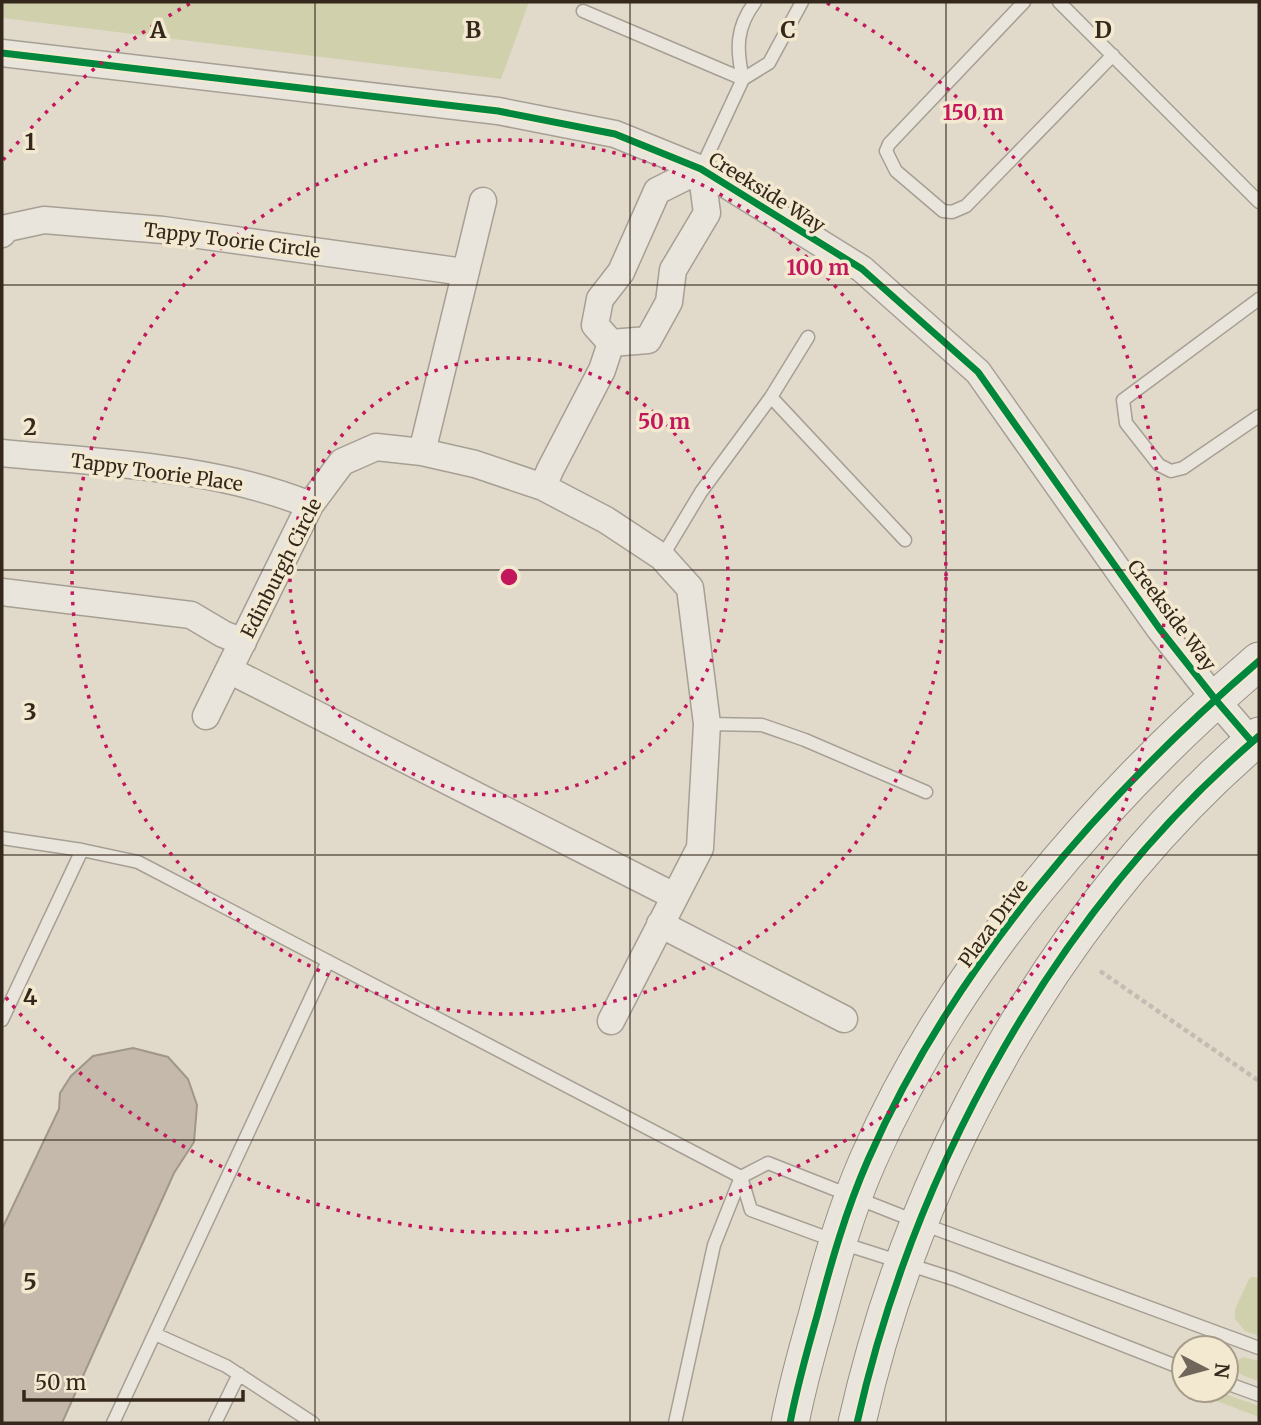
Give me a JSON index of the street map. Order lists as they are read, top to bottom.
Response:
{
  "streets": {
    "street": [
      "Creekside Way",
      "Tappy Toorie Circle",
      "Tappy Toorie Place",
      "Edinburgh Circle",
      "Plaza Drive"
    ]
  },
  "crossings": [
    ["Creekside Way", "Plaza Drive"],
    ["Tappy Toorie Place", "Edinburgh Circle"]
  ],
  "scale_bar": "50 m",
  "north": "right",
  "grid": {
    "columns": [
      "A",
      "B",
      "C",
      "D"
    ],
    "rows": [
      "1",
      "2",
      "3",
      "4",
      "5"
    ]
  },
  "rings": ["150 m", "100 m", "50 m"]
}
